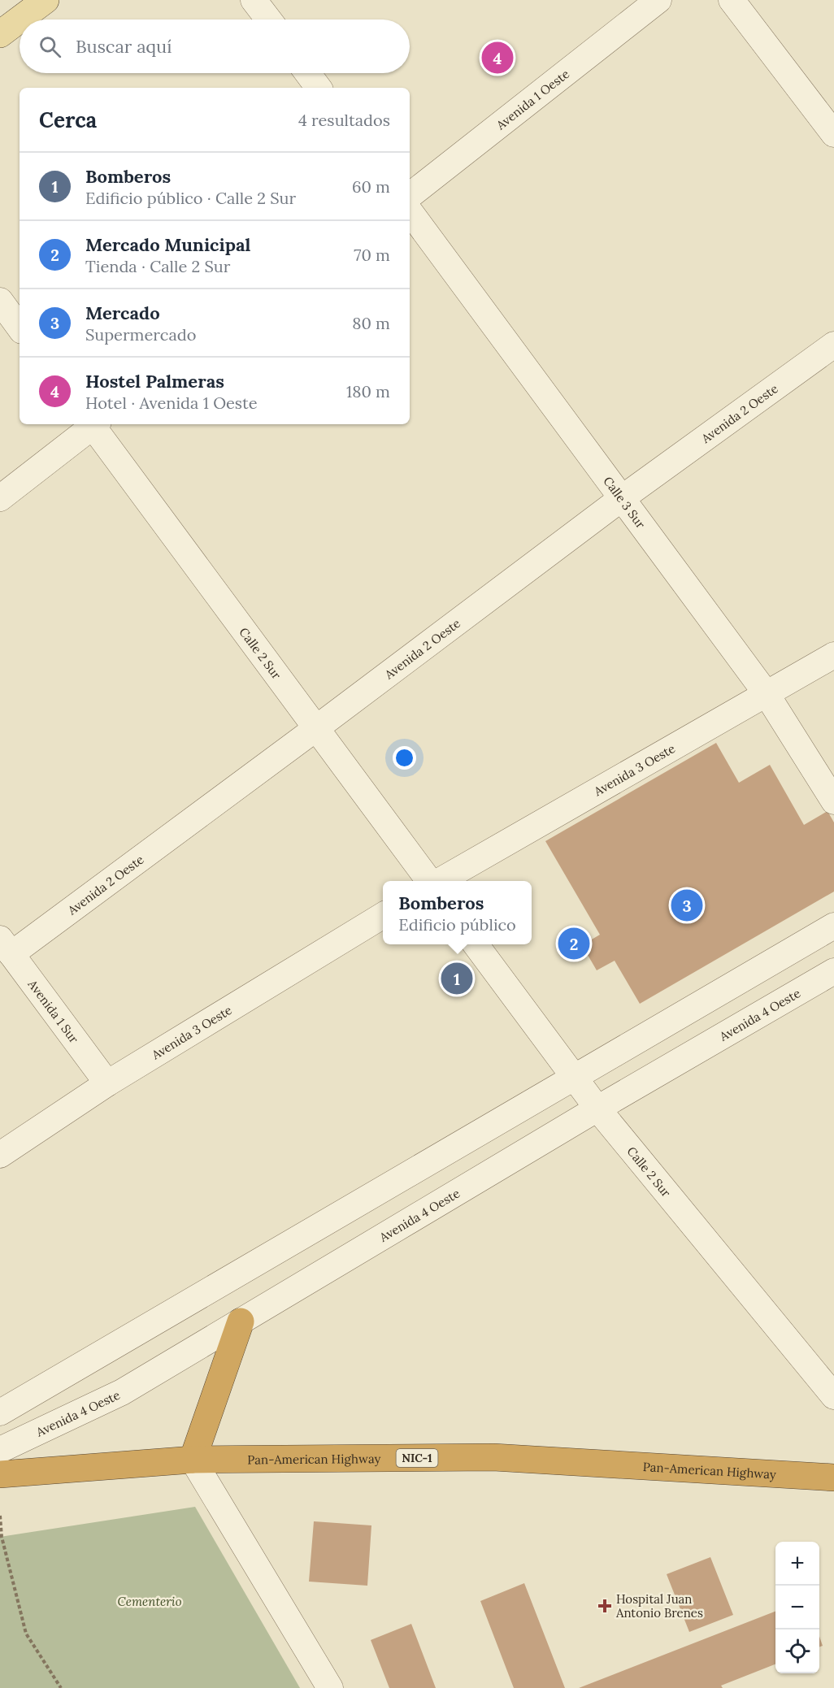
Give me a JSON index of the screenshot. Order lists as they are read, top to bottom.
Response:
{
  "streets": {
    "highway": ["NIC-1", "Pan-American Highway"],
    "street": [
      "Avenida 1 Oeste",
      "Avenida 2 Oeste",
      "Calle 3 Sur",
      "Calle 2 Sur",
      "Avenida 3 Oeste",
      "Avenida 1 Sur",
      "Avenida 4 Oeste"
    ]
  },
  "crossings": [
    ["Avenida 2 Oeste", "Calle 3 Sur"],
    ["Avenida 2 Oeste", "Calle 2 Sur"],
    ["Avenida 2 Oeste", "Avenida 1 Sur"],
    ["Calle 3 Sur", "Avenida 3 Oeste"],
    ["Calle 2 Sur", "Avenida 4 Oeste"],
    ["Avenida 3 Oeste", "Avenida 1 Sur"]
  ],
  "parks": ["Cementerio"],
  "places": {
    "health": ["Hospital Juan Antonio Brenes"]
  },
  "page": {
    "search": "Buscar aquí",
    "pins": [
      "4",
      "3",
      "2",
      "1"
    ],
    "heading": ["Cerca", "4 resultados"],
    "list": [
      {
        "mark": "1",
        "name": "Bomberos",
        "note": "Edificio público · Calle 2 Sur",
        "value": "60 m"
      },
      {
        "mark": "2",
        "name": "Mercado Municipal",
        "note": "Tienda · Calle 2 Sur",
        "value": "70 m"
      },
      {
        "mark": "3",
        "name": "Mercado",
        "note": "Supermercado",
        "value": "80 m"
      },
      {
        "mark": "4",
        "name": "Hostel Palmeras",
        "note": "Hotel · Avenida 1 Oeste",
        "value": "180 m"
      }
    ],
    "popup": ["Bomberos", "Edificio público"],
    "map_buttons": ["+", "−"]
  }
}
